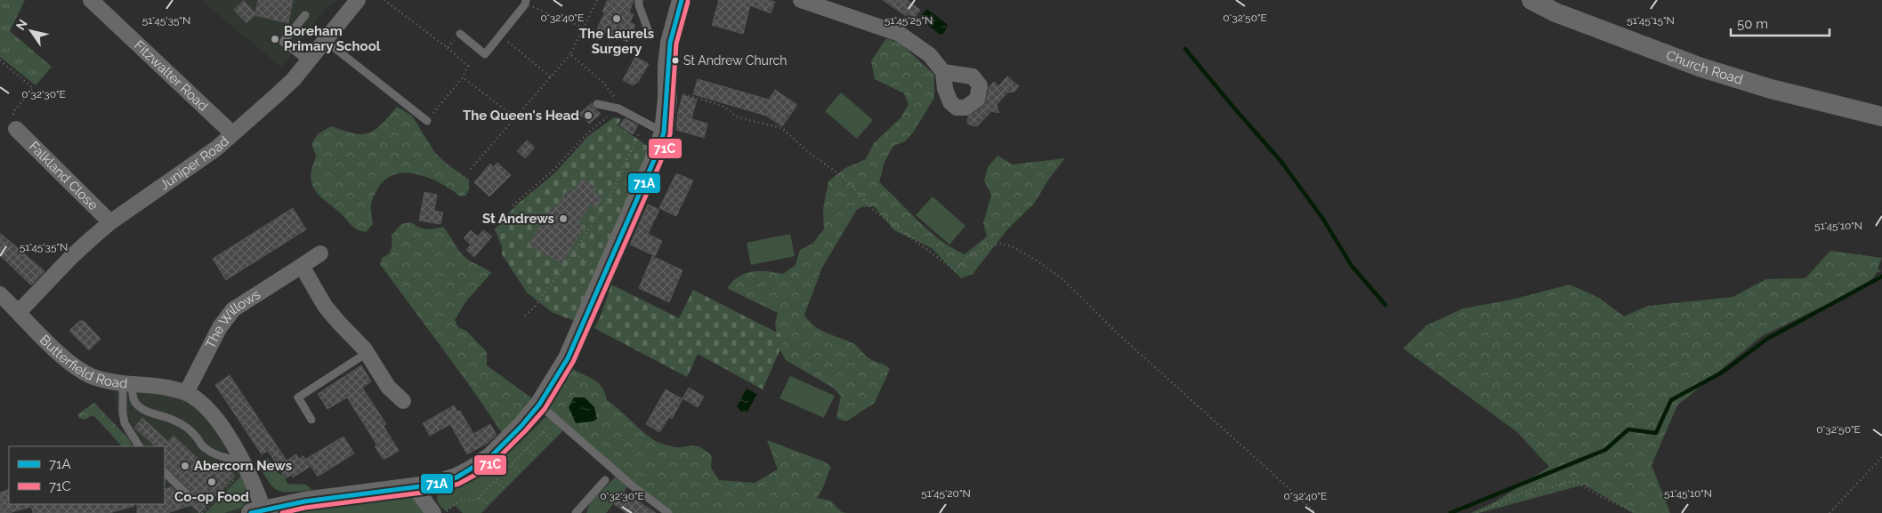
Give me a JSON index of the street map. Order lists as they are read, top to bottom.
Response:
{
  "streets": {
    "street": [
      "Church Road",
      "Fitzwalter Road",
      "Juniper Road",
      "Falkland Close",
      "The Willows",
      "Butterfield Road"
    ]
  },
  "crossings": [
    ["Fitzwalter Road", "Juniper Road"],
    ["Juniper Road", "Falkland Close"],
    ["Juniper Road", "Butterfield Road"],
    ["The Willows", "Butterfield Road"]
  ],
  "places": [
    "The Laurels Surgery",
    "Boreham Primary School",
    "St Andrew Church",
    "The Queen's Head",
    "St Andrews",
    "Abercorn News",
    "Co-op Food"
  ],
  "lines": ["transit line 71A", "transit line 71C"],
  "legend": ["71A", "71C"],
  "scale_bar": "50 m",
  "north": "top left",
  "coordinates": [
    "0°32'40\"E",
    "0°32'50\"E",
    "51°45'35\"N",
    "51°45'25\"N",
    "51°45'15\"N",
    "0°32'30\"E",
    "51°45'10\"N",
    "51°45'20\"N"
  ]
}
